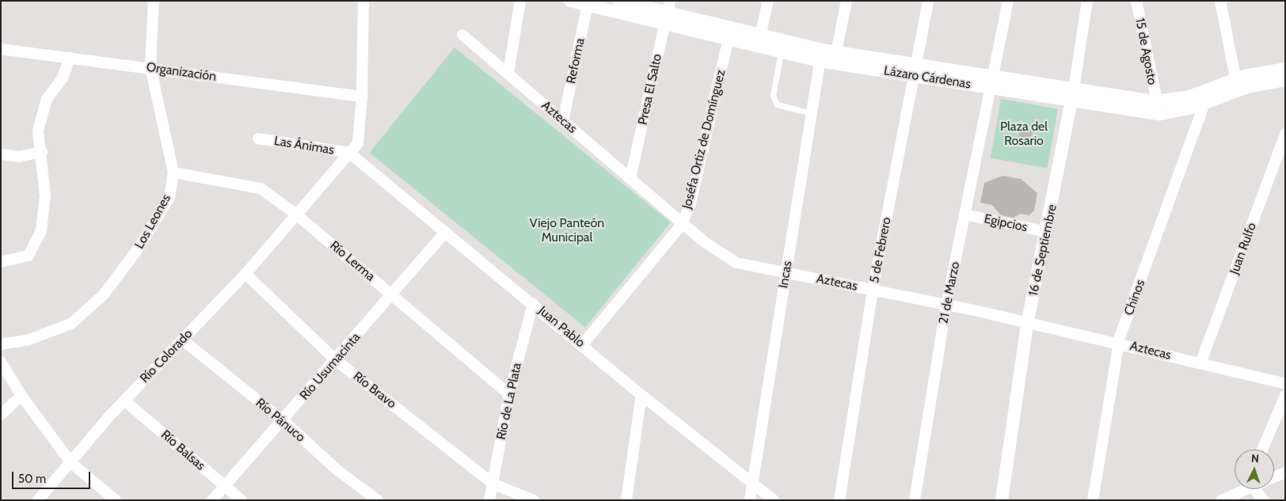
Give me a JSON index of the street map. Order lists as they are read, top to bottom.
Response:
{
  "streets": {
    "street": [
      "15 de Agosto",
      "Reforma",
      "Organización",
      "Lázaro Cárdenas",
      "Presa El Salto",
      "Aztecas",
      "Joséfa Ortiz de Domínguez",
      "Las Ánimas",
      "Los Leones",
      "Egipcios",
      "Juan Rulfo",
      "5 de Febrero",
      "16 de Septiembre",
      "Río Lerma",
      "Incas",
      "21 de Marzo",
      "Chinos",
      "Juan Pablo",
      "Río Colorado",
      "Río Usumacinta",
      "Río Bravo",
      "Río de La Plata",
      "Río Pánuco",
      "Río Balsas"
    ]
  },
  "crossings": [
    ["15 de Agosto", "Lázaro Cárdenas"],
    ["Reforma", "Lázaro Cárdenas"],
    ["Reforma", "Aztecas"],
    ["Organización", "Los Leones"],
    ["Organización", "Río Colorado"],
    ["Lázaro Cárdenas", "Presa El Salto"],
    ["Lázaro Cárdenas", "Joséfa Ortiz de Domínguez"],
    ["Lázaro Cárdenas", "5 de Febrero"],
    ["Lázaro Cárdenas", "16 de Septiembre"],
    ["Lázaro Cárdenas", "Incas"],
    ["Lázaro Cárdenas", "21 de Marzo"],
    ["Lázaro Cárdenas", "Chinos"],
    ["Presa El Salto", "Aztecas"],
    ["Aztecas", "Joséfa Ortiz de Domínguez"],
    ["Aztecas", "Juan Rulfo"],
    ["Aztecas", "5 de Febrero"],
    ["Aztecas", "16 de Septiembre"],
    ["Aztecas", "Incas"],
    ["Aztecas", "21 de Marzo"],
    ["Aztecas", "Chinos"],
    ["Joséfa Ortiz de Domínguez", "Juan Pablo"],
    ["Las Ánimas", "Juan Pablo"],
    ["Las Ánimas", "Río Colorado"],
    ["Los Leones", "Río Lerma"],
    ["Egipcios", "16 de Septiembre"],
    ["Egipcios", "21 de Marzo"],
    ["Río Lerma", "Río Colorado"],
    ["Río Lerma", "Río Usumacinta"],
    ["Río Lerma", "Río de La Plata"],
    ["Incas", "Juan Pablo"],
    ["Juan Pablo", "Río Colorado"],
    ["Juan Pablo", "Río Usumacinta"],
    ["Juan Pablo", "Río de La Plata"],
    ["Río Colorado", "Río Bravo"],
    ["Río Colorado", "Río Pánuco"],
    ["Río Colorado", "Río Balsas"],
    ["Río Usumacinta", "Río Bravo"],
    ["Río Usumacinta", "Río Pánuco"],
    ["Río Usumacinta", "Río Balsas"],
    ["Río Bravo", "Río de La Plata"]
  ],
  "parks": ["Plaza del Rosario", "Viejo Panteón Municipal"],
  "scale_bar": "50 m",
  "north": "top"
}
